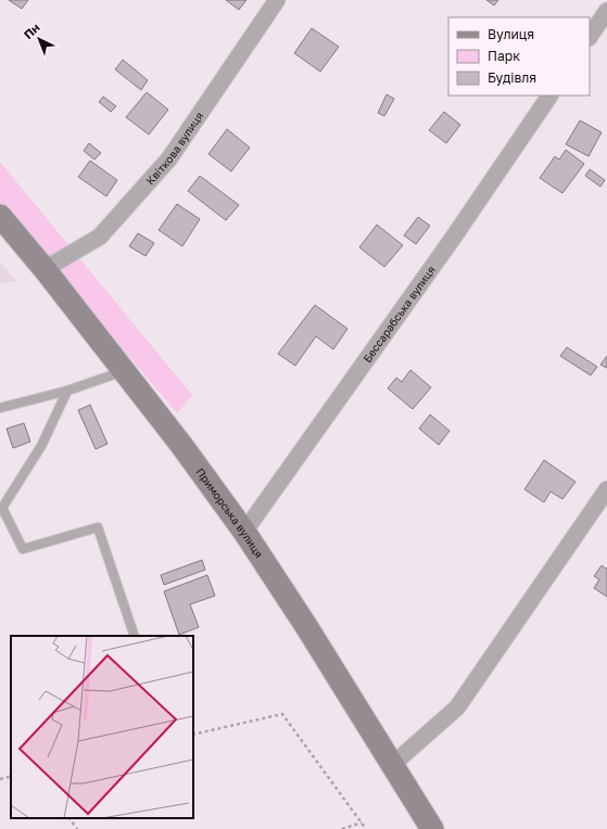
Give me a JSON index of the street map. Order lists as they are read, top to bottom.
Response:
{
  "streets": {
    "street": ["Квіткова вулиця", "Бессарабська вулиця", "Приморська вулиця"]
  },
  "crossings": [
    ["Квіткова вулиця", "Приморська вулиця"],
    ["Бессарабська вулиця", "Приморська вулиця"]
  ],
  "legend": ["Вулиця", "Парк", "Будівля"],
  "north": "top left"
}
